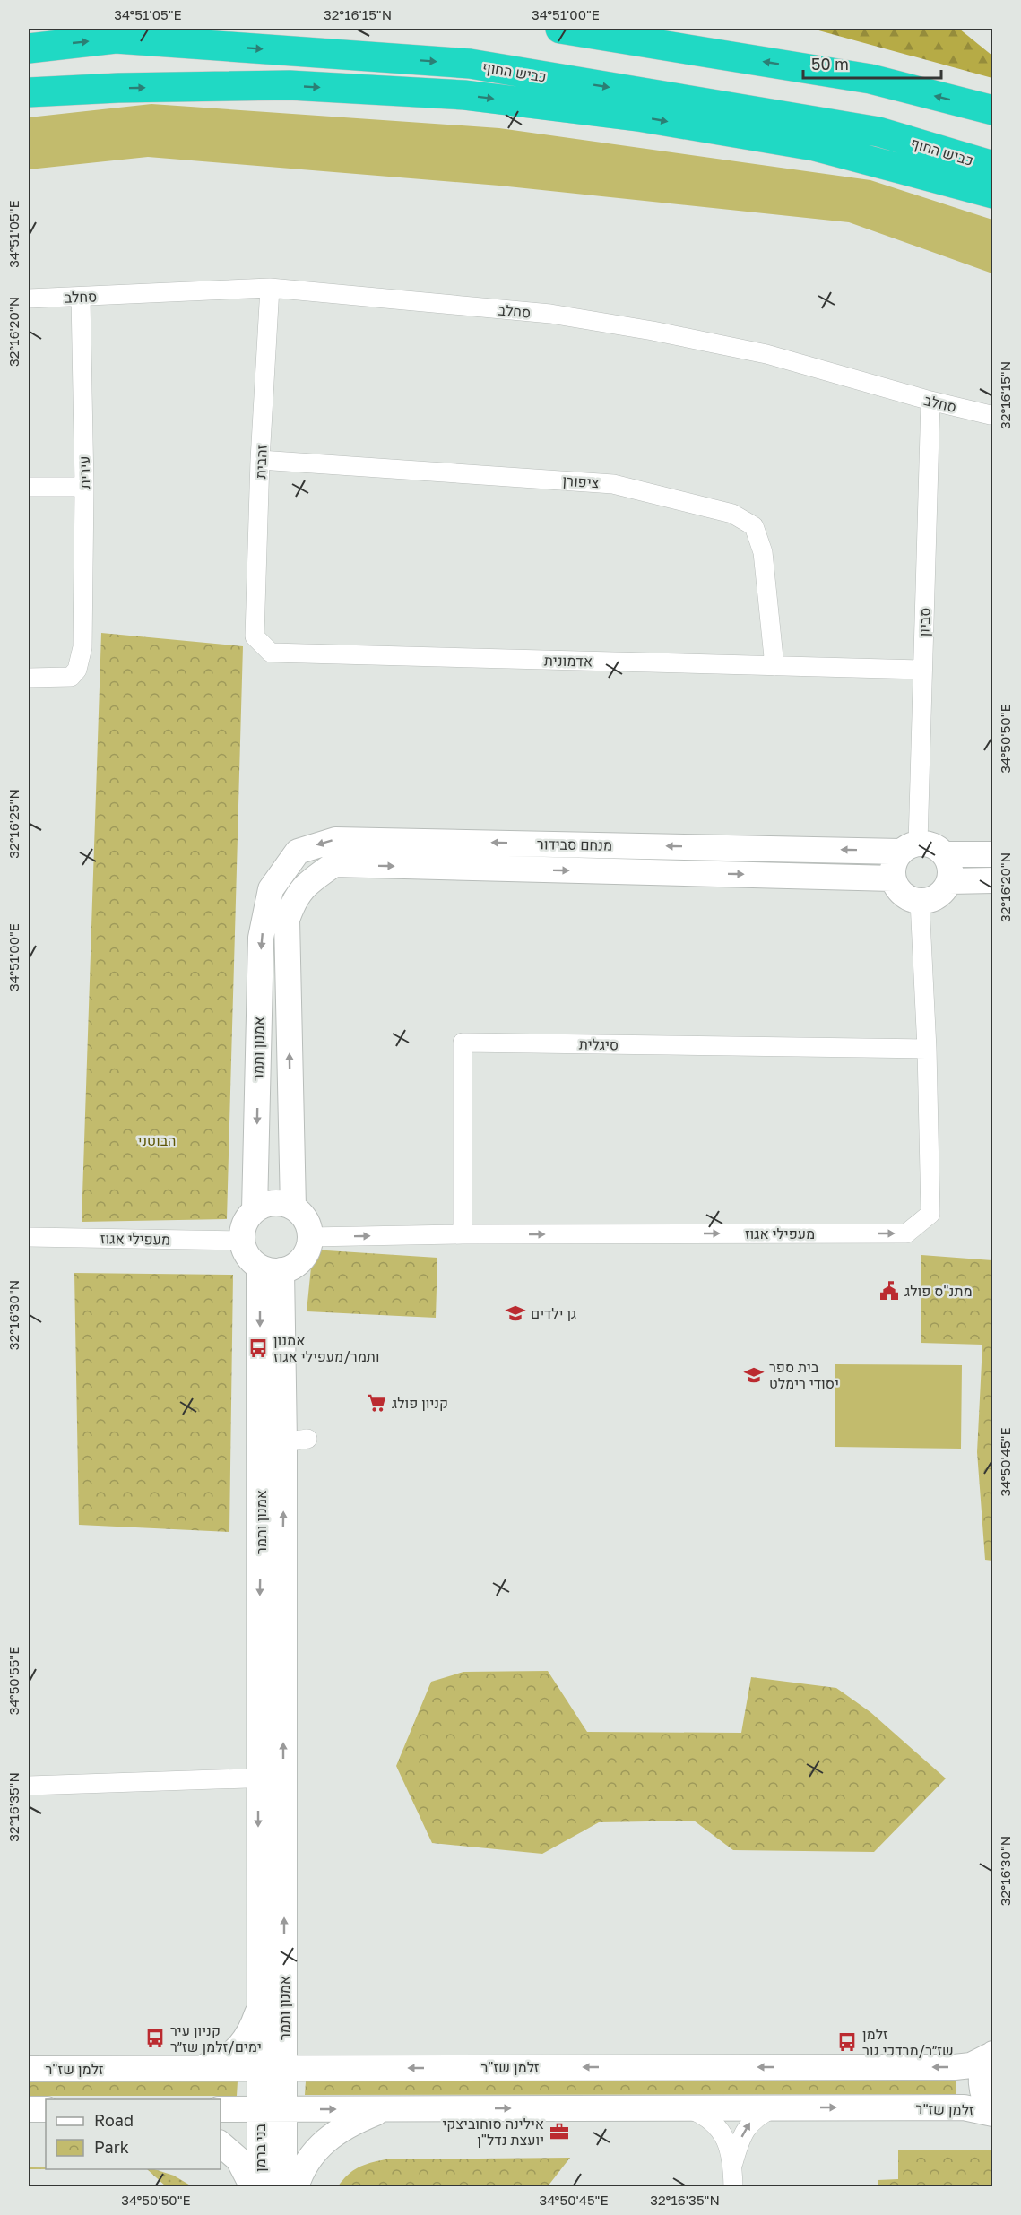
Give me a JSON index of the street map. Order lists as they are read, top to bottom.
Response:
{
  "streets": {
    "highway": ["כביש החוף"],
    "street": [
      "סחלב",
      "זהבית",
      "עירית",
      "ציפורן",
      "סביון",
      "אדמונית",
      "מנחם סבידור",
      "סיגלית",
      "אמנון ותמר",
      "מעפילי אגוז",
      "זלמן שז\"ר",
      "בני ברמן"
    ]
  },
  "crossings": [
    ["סחלב", "זהבית"],
    ["סחלב", "עירית"],
    ["סחלב", "סביון"],
    ["זהבית", "ציפורן"],
    ["זהבית", "אדמונית"],
    ["ציפורן", "אדמונית"],
    ["סביון", "אדמונית"],
    ["סביון", "מנחם סבידור"],
    ["סביון", "מעפילי אגוז"],
    ["מנחם סבידור", "אמנון ותמר"],
    ["מנחם סבידור", "מעפילי אגוז"],
    ["סיגלית", "מעפילי אגוז"],
    ["אמנון ותמר", "מעפילי אגוז"],
    ["אמנון ותמר", "זלמן שז\"ר"],
    ["אמנון ותמר", "בני ברמן"],
    ["זלמן שז\"ר", "בני ברמן"]
  ],
  "one_way": ["מעפילי אגוז"],
  "parks": ["הבוטני"],
  "places": {
    "public building": ["מתנ\"ס פולג"],
    "school or university": ["גן ילדים", "בית ספר יסודי רימלט"],
    "bus stop": ["אמנון ותמר/מעפילי אגוז", "קניון עיר ימים/זלמן שז״ר", "זלמן שז״ר/מרדכי גור"],
    "supermarket": ["קניון פולג"],
    "office": ["אילינה סוחוביצקי יועצת נדל\"ן"]
  },
  "legend": ["Road", "Park"],
  "scale_bar": "50 m",
  "coordinates": [
    "34°51'05\"E",
    "32°16'15\"N",
    "34°51'00\"E",
    "32°16'20\"N",
    "34°50'50\"E",
    "32°16'25\"N",
    "32°16'30\"N",
    "34°50'45\"E",
    "34°50'55\"E",
    "32°16'35\"N"
  ]
}
